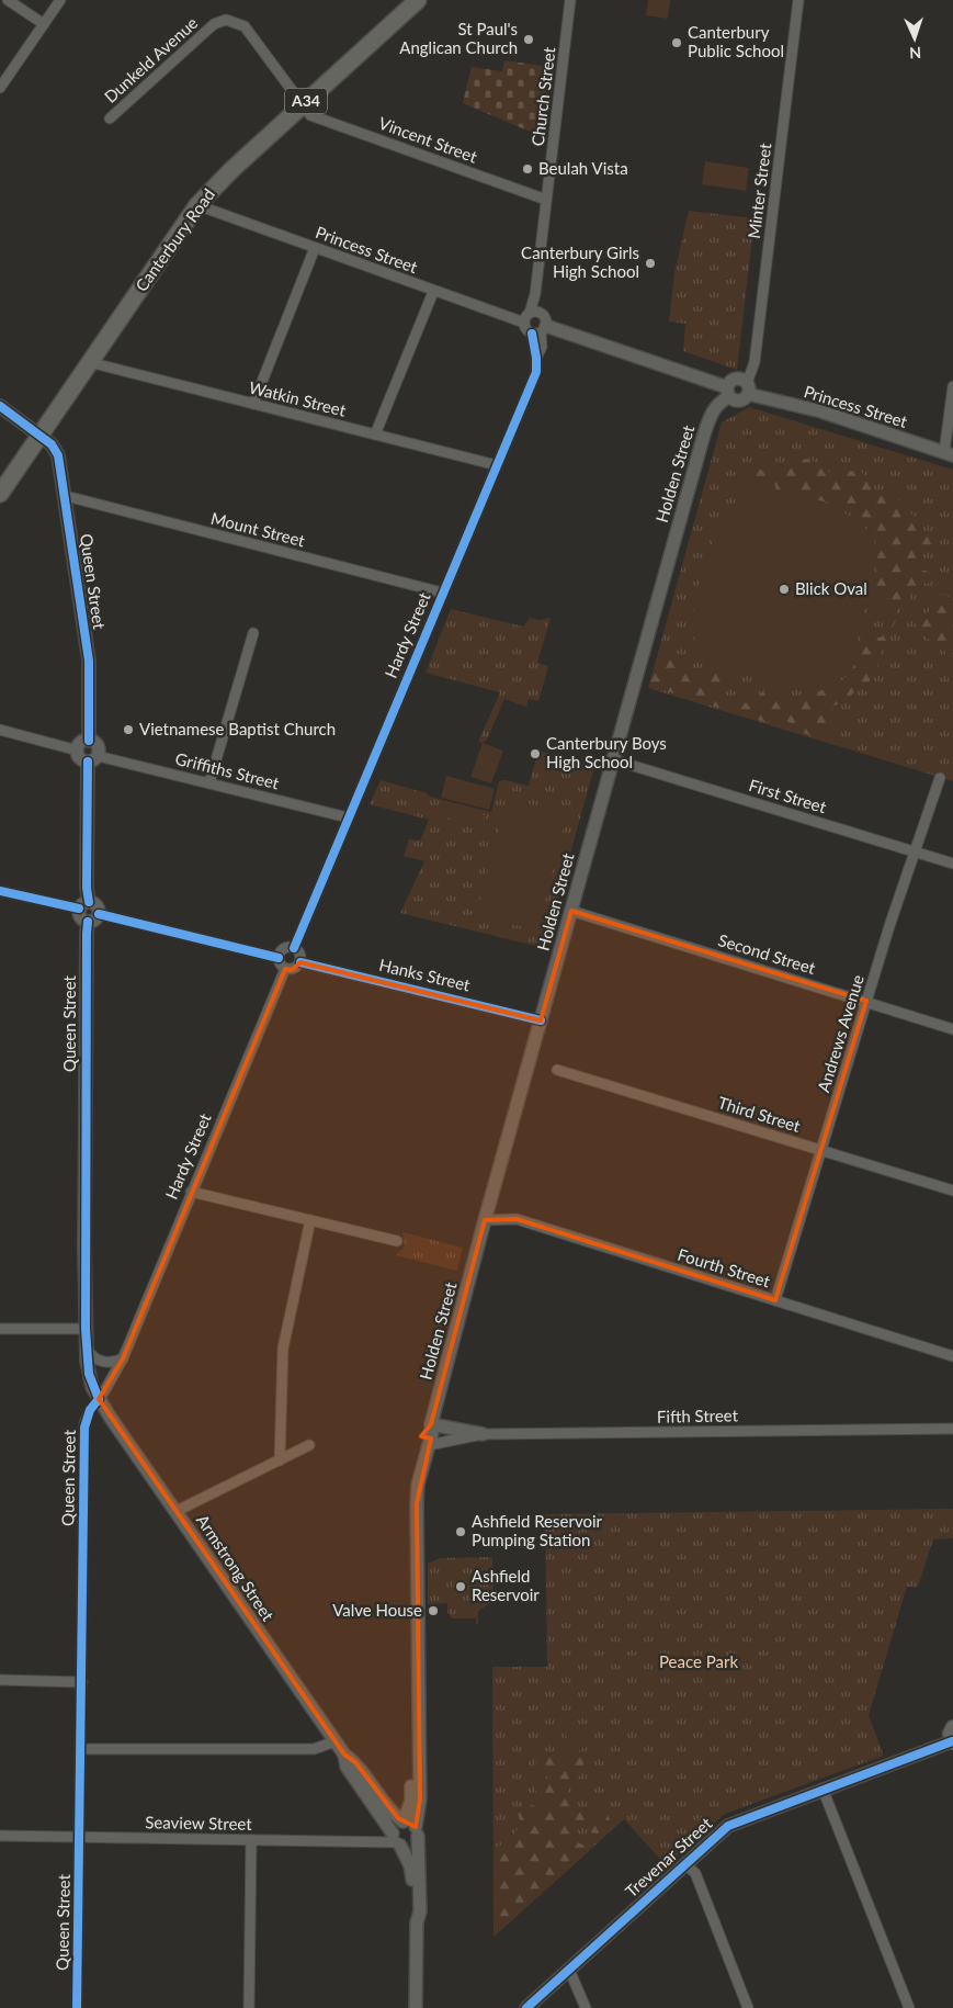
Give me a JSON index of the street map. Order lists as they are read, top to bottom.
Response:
{
  "streets": {
    "highway": ["A34", "Canterbury Road"],
    "street": [
      "Dunkeld Avenue",
      "Church Street",
      "Vincent Street",
      "Minter Street",
      "Princess Street",
      "Watkin Street",
      "Holden Street",
      "Mount Street",
      "Queen Street",
      "Hardy Street",
      "Griffiths Street",
      "First Street",
      "Second Street",
      "Hanks Street",
      "Andrews Avenue",
      "Third Street",
      "Fourth Street",
      "Fifth Street",
      "Armstrong Street",
      "Seaview Street",
      "Trevenar Street"
    ]
  },
  "crossings": [
    ["Dunkeld Avenue", "Vincent Street"],
    ["Dunkeld Avenue", "Canterbury Road"],
    ["Church Street", "Vincent Street"],
    ["Church Street", "Princess Street"],
    ["Vincent Street", "Canterbury Road"],
    ["Minter Street", "Princess Street"],
    ["Canterbury Road", "Princess Street"],
    ["Canterbury Road", "Watkin Street"],
    ["Canterbury Road", "Queen Street"],
    ["Watkin Street", "Hardy Street"],
    ["Holden Street", "First Street"],
    ["Holden Street", "Second Street"],
    ["Holden Street", "Hanks Street"],
    ["Holden Street", "Fourth Street"],
    ["Holden Street", "Fifth Street"],
    ["Holden Street", "Armstrong Street"],
    ["Holden Street", "Seaview Street"],
    ["Mount Street", "Queen Street"],
    ["Mount Street", "Hardy Street"],
    ["Queen Street", "Hardy Street"],
    ["Queen Street", "Griffiths Street"],
    ["Queen Street", "Armstrong Street"],
    ["Queen Street", "Seaview Street"],
    ["Hardy Street", "Griffiths Street"],
    ["Hardy Street", "Hanks Street"],
    ["Hardy Street", "Armstrong Street"],
    ["First Street", "Andrews Avenue"],
    ["Second Street", "Andrews Avenue"],
    ["Andrews Avenue", "Third Street"],
    ["Andrews Avenue", "Fourth Street"],
    ["Armstrong Street", "Seaview Street"]
  ],
  "parks": ["Peace Park"],
  "places": [
    "St Paul's Anglican Church",
    "Canterbury Public School",
    "Beulah Vista",
    "Canterbury Girls High School",
    "Blick Oval",
    "Vietnamese Baptist Church",
    "Canterbury Boys High School",
    "Ashfield Reservoir Pumping Station",
    "Ashfield Reservoir",
    "Valve House"
  ],
  "north": "bottom"
}
